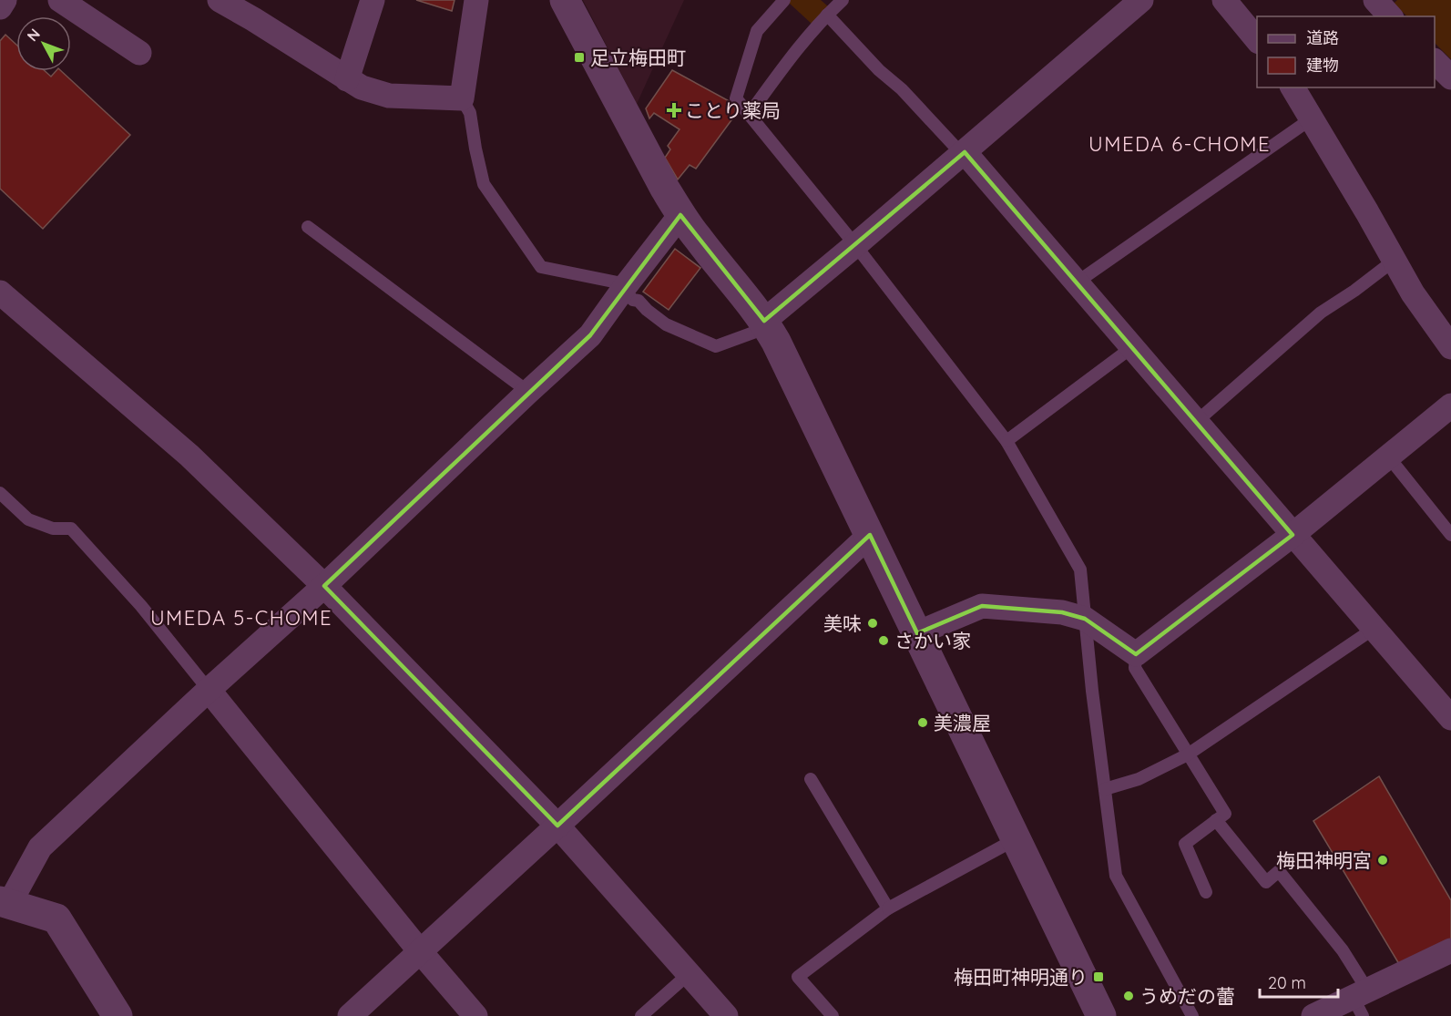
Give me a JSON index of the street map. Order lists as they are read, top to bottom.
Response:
{
  "districts": ["UMEDA 6-CHOME", "UMEDA 5-CHOME"],
  "places": {
    "transit": ["足立梅田町", "梅田町神明通り"],
    "health": ["ことり薬局"],
    "other": [
      "美味",
      "さかい家",
      "美濃屋",
      "梅田神明宮",
      "うめだの蕾"
    ]
  },
  "legend": ["道路", "建物"],
  "scale_bar": "20 m",
  "north": "top left"
}
